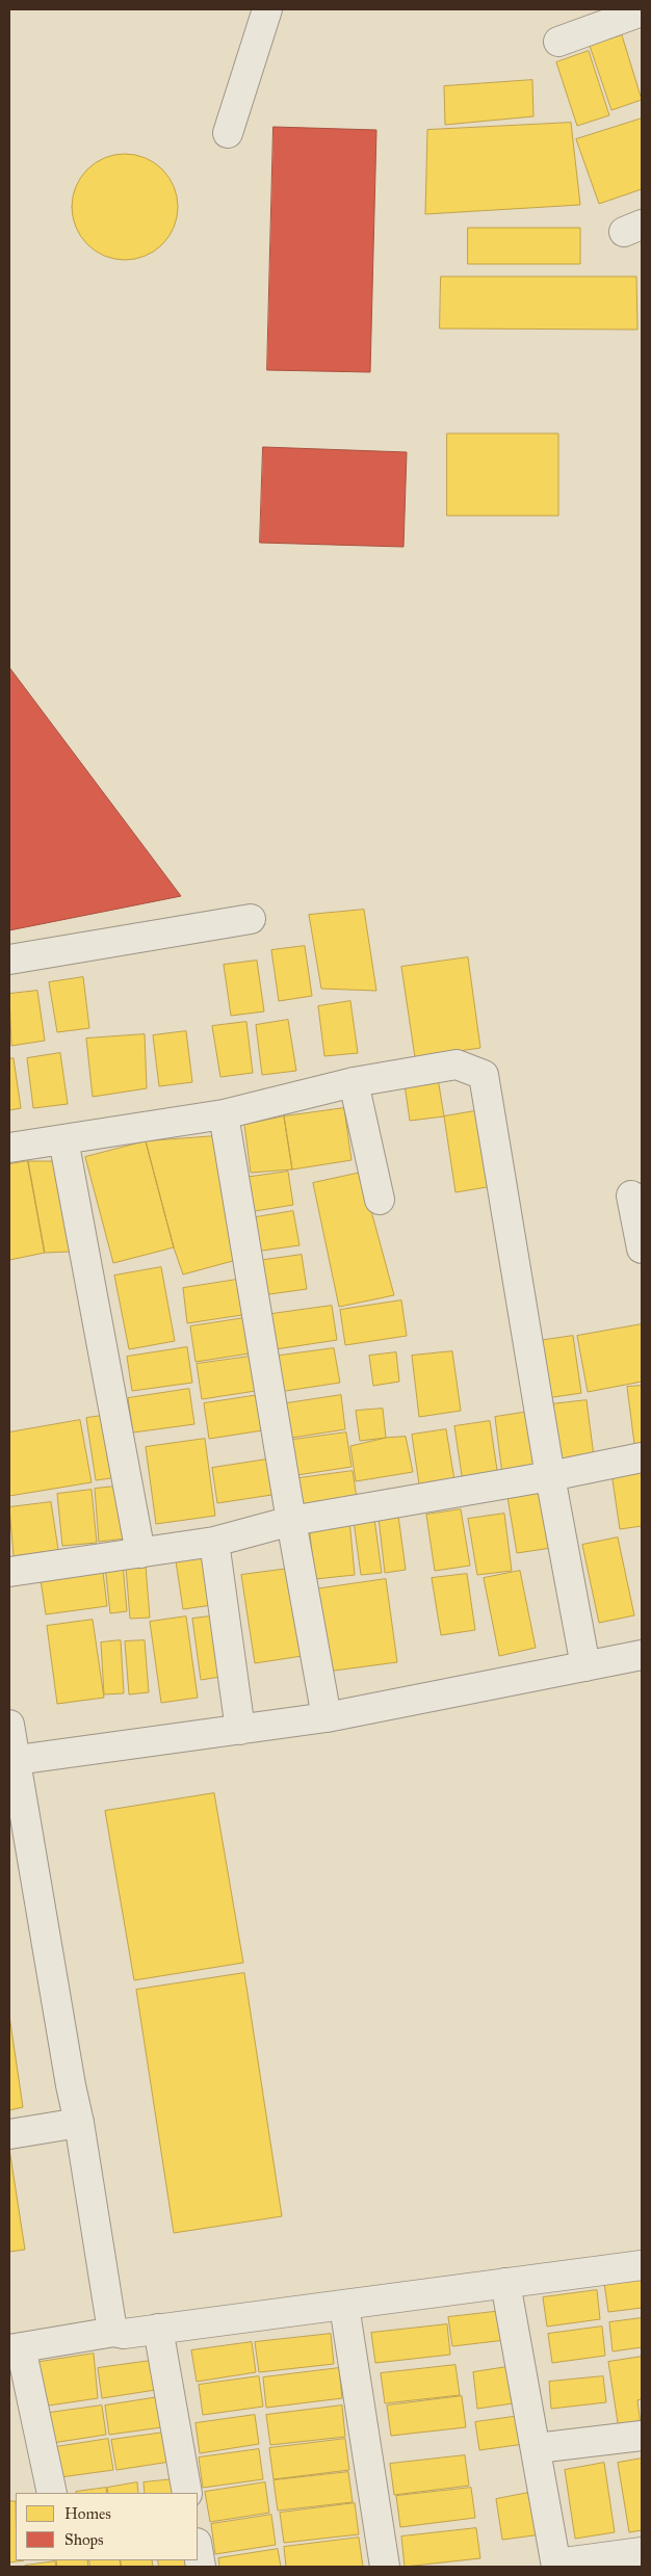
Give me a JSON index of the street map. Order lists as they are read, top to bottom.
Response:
{
  "legend": ["Homes", "Shops"]
}
